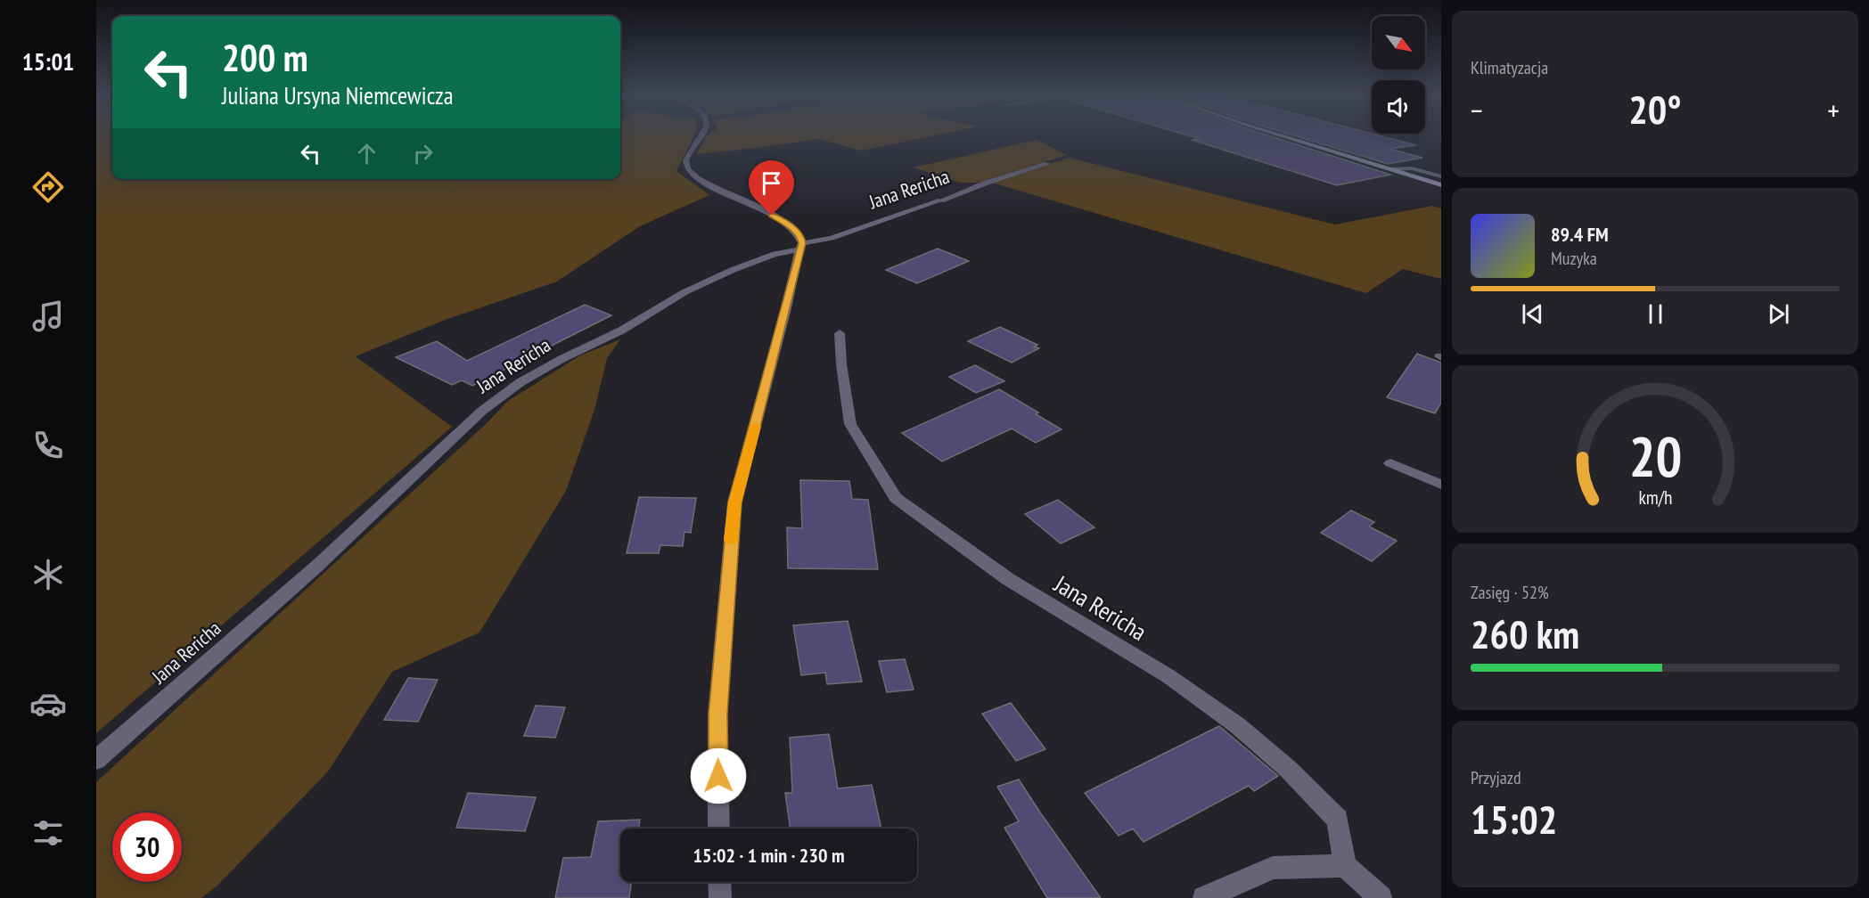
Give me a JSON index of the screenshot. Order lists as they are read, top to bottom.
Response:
{
  "streets": {
    "street": ["Jana Rericha"]
  },
  "north": "bottom right",
  "page": {
    "tabs": "15:01",
    "tile": [
      "Klimatyzacja",
      ["Zasięg · 52%", "260 km"],
      ["Przyjazd", "15:02"]
    ],
    "turn": ["200 m", "Juliana Ursyna Niemcewicza"],
    "heat": ["−", "20°", "+"],
    "song": ["89.4 FM", "Muzyka"],
    "limit": "30",
    "trip": "15:02 · 1 min · 230 m",
    "gauge": ["20", "km/h"]
  }
}
